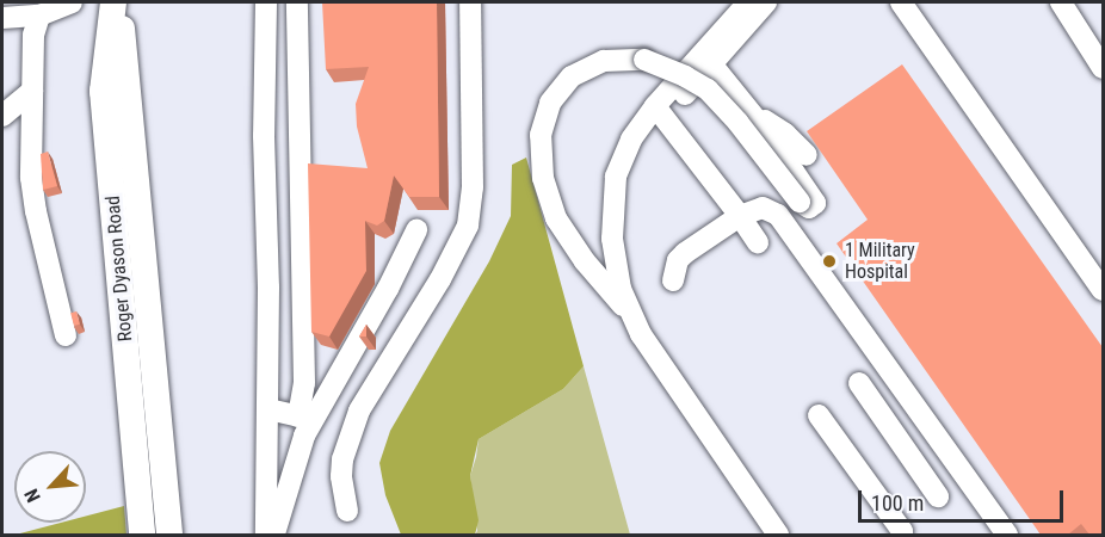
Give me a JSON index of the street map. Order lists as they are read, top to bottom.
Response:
{
  "streets": {
    "main road": ["Roger Dyason Road"]
  },
  "places": ["1 Military Hospital"],
  "scale_bar": "100 m",
  "north": "bottom left"
}
